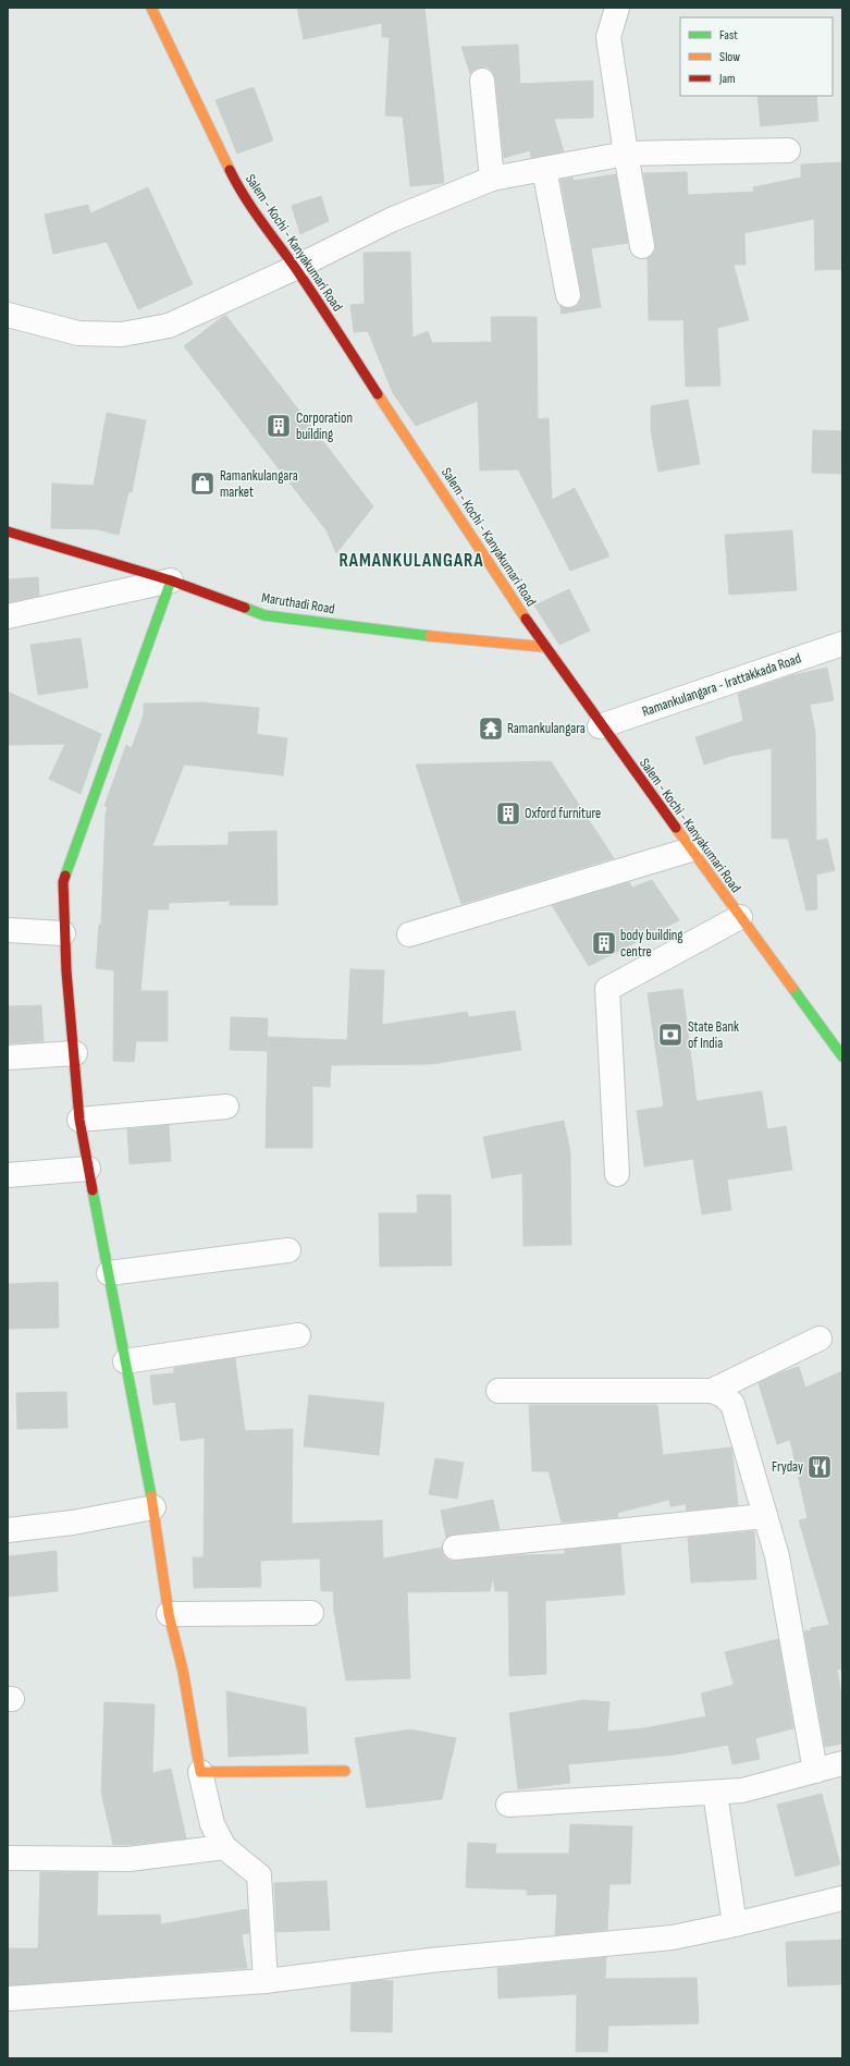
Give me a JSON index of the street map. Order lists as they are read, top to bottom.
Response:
{
  "streets": {
    "main road": ["Salem - Kochi - Kanyakumari Road", "Maruthadi Road"],
    "street": ["Ramankulangara - Irattakkada Road"]
  },
  "crossings": [
    ["Salem - Kochi - Kanyakumari Road", "Maruthadi Road"],
    ["Salem - Kochi - Kanyakumari Road", "Ramankulangara - Irattakkada Road"]
  ],
  "districts": ["RAMANKULANGARA"],
  "places": {
    "building": ["Corporation building", "Oxford furniture", "body building centre"],
    "shop": ["Ramankulangara market"],
    "temple": ["Ramankulangara"],
    "bank": ["State Bank of India"],
    "restaurant": ["Fryday"]
  },
  "legend": ["Fast", "Slow", "Jam"]
}
